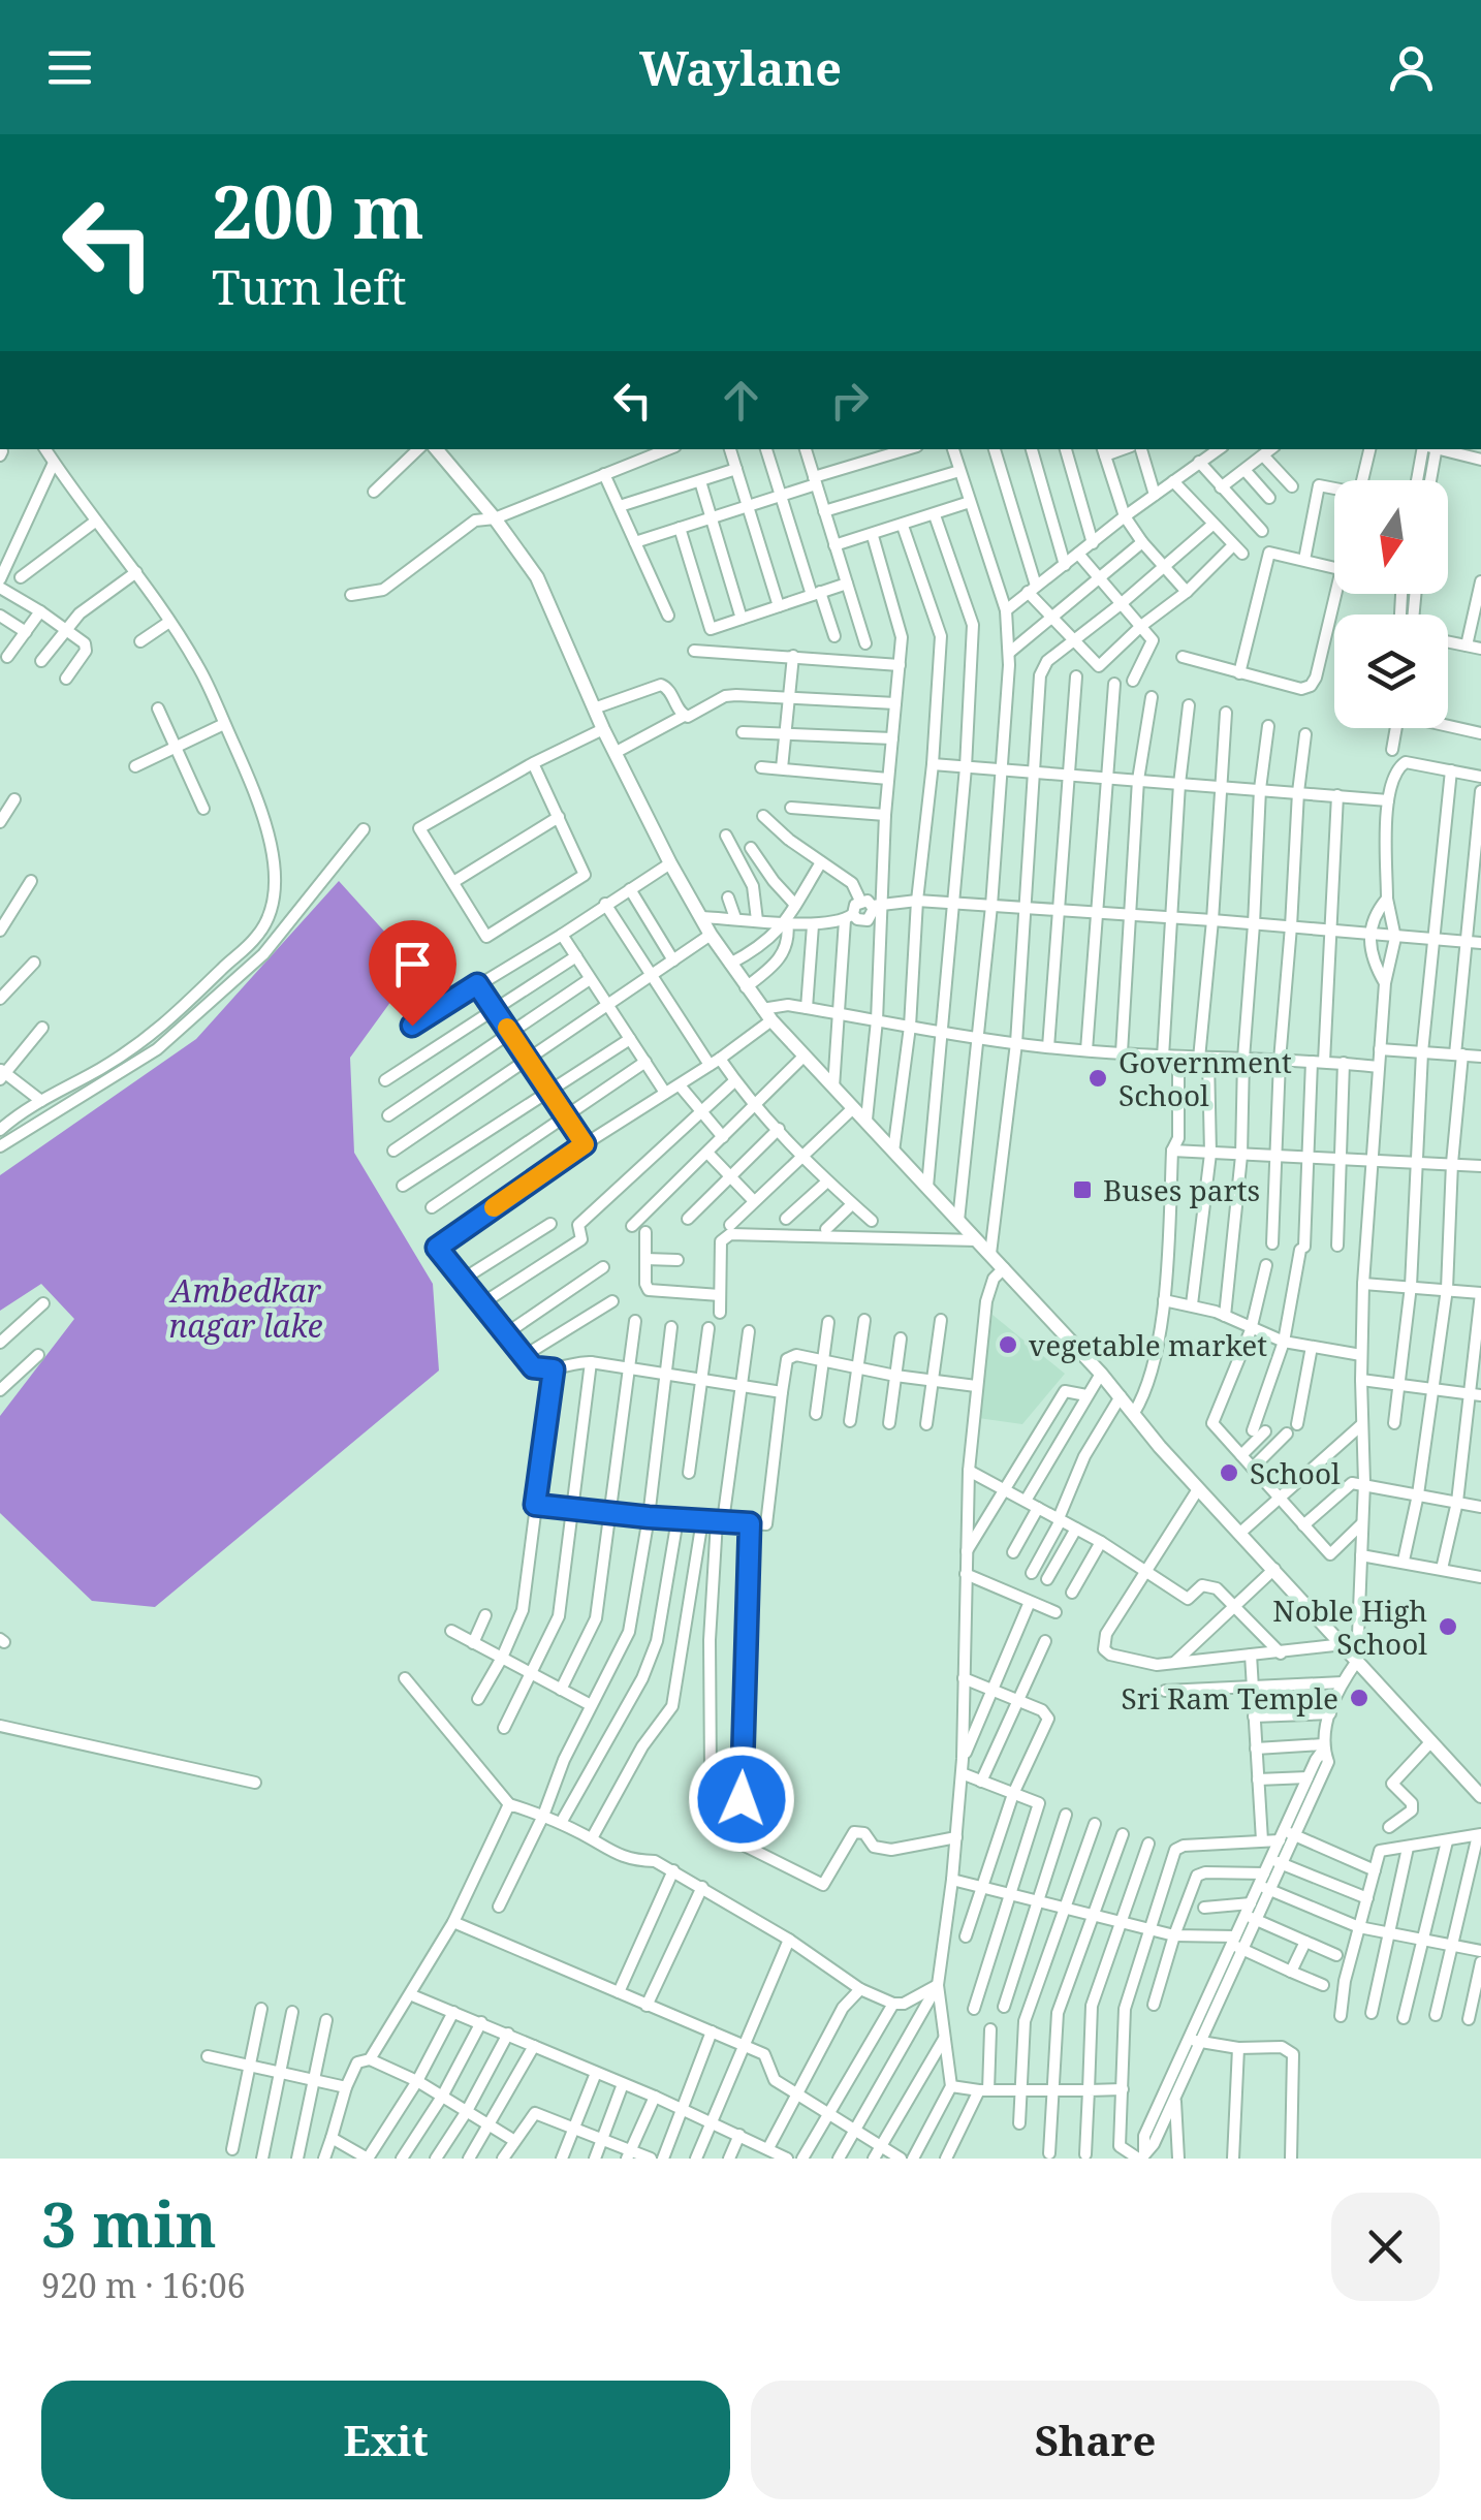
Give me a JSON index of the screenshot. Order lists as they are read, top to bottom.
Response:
{
  "water": ["Ambedkar nagar lake"],
  "places": {
    "other": [
      "Government School",
      "vegetable market",
      "School",
      "Noble High School",
      "Sri Ram Temple"
    ],
    "transit": ["Buses parts"]
  },
  "north": "bottom",
  "page": {
    "header": "Waylane",
    "turn": ["200 m", "Turn left"],
    "heading": ["3 min", "920 m · 16:06"],
    "buttons": ["Exit", "Share"]
  }
}
